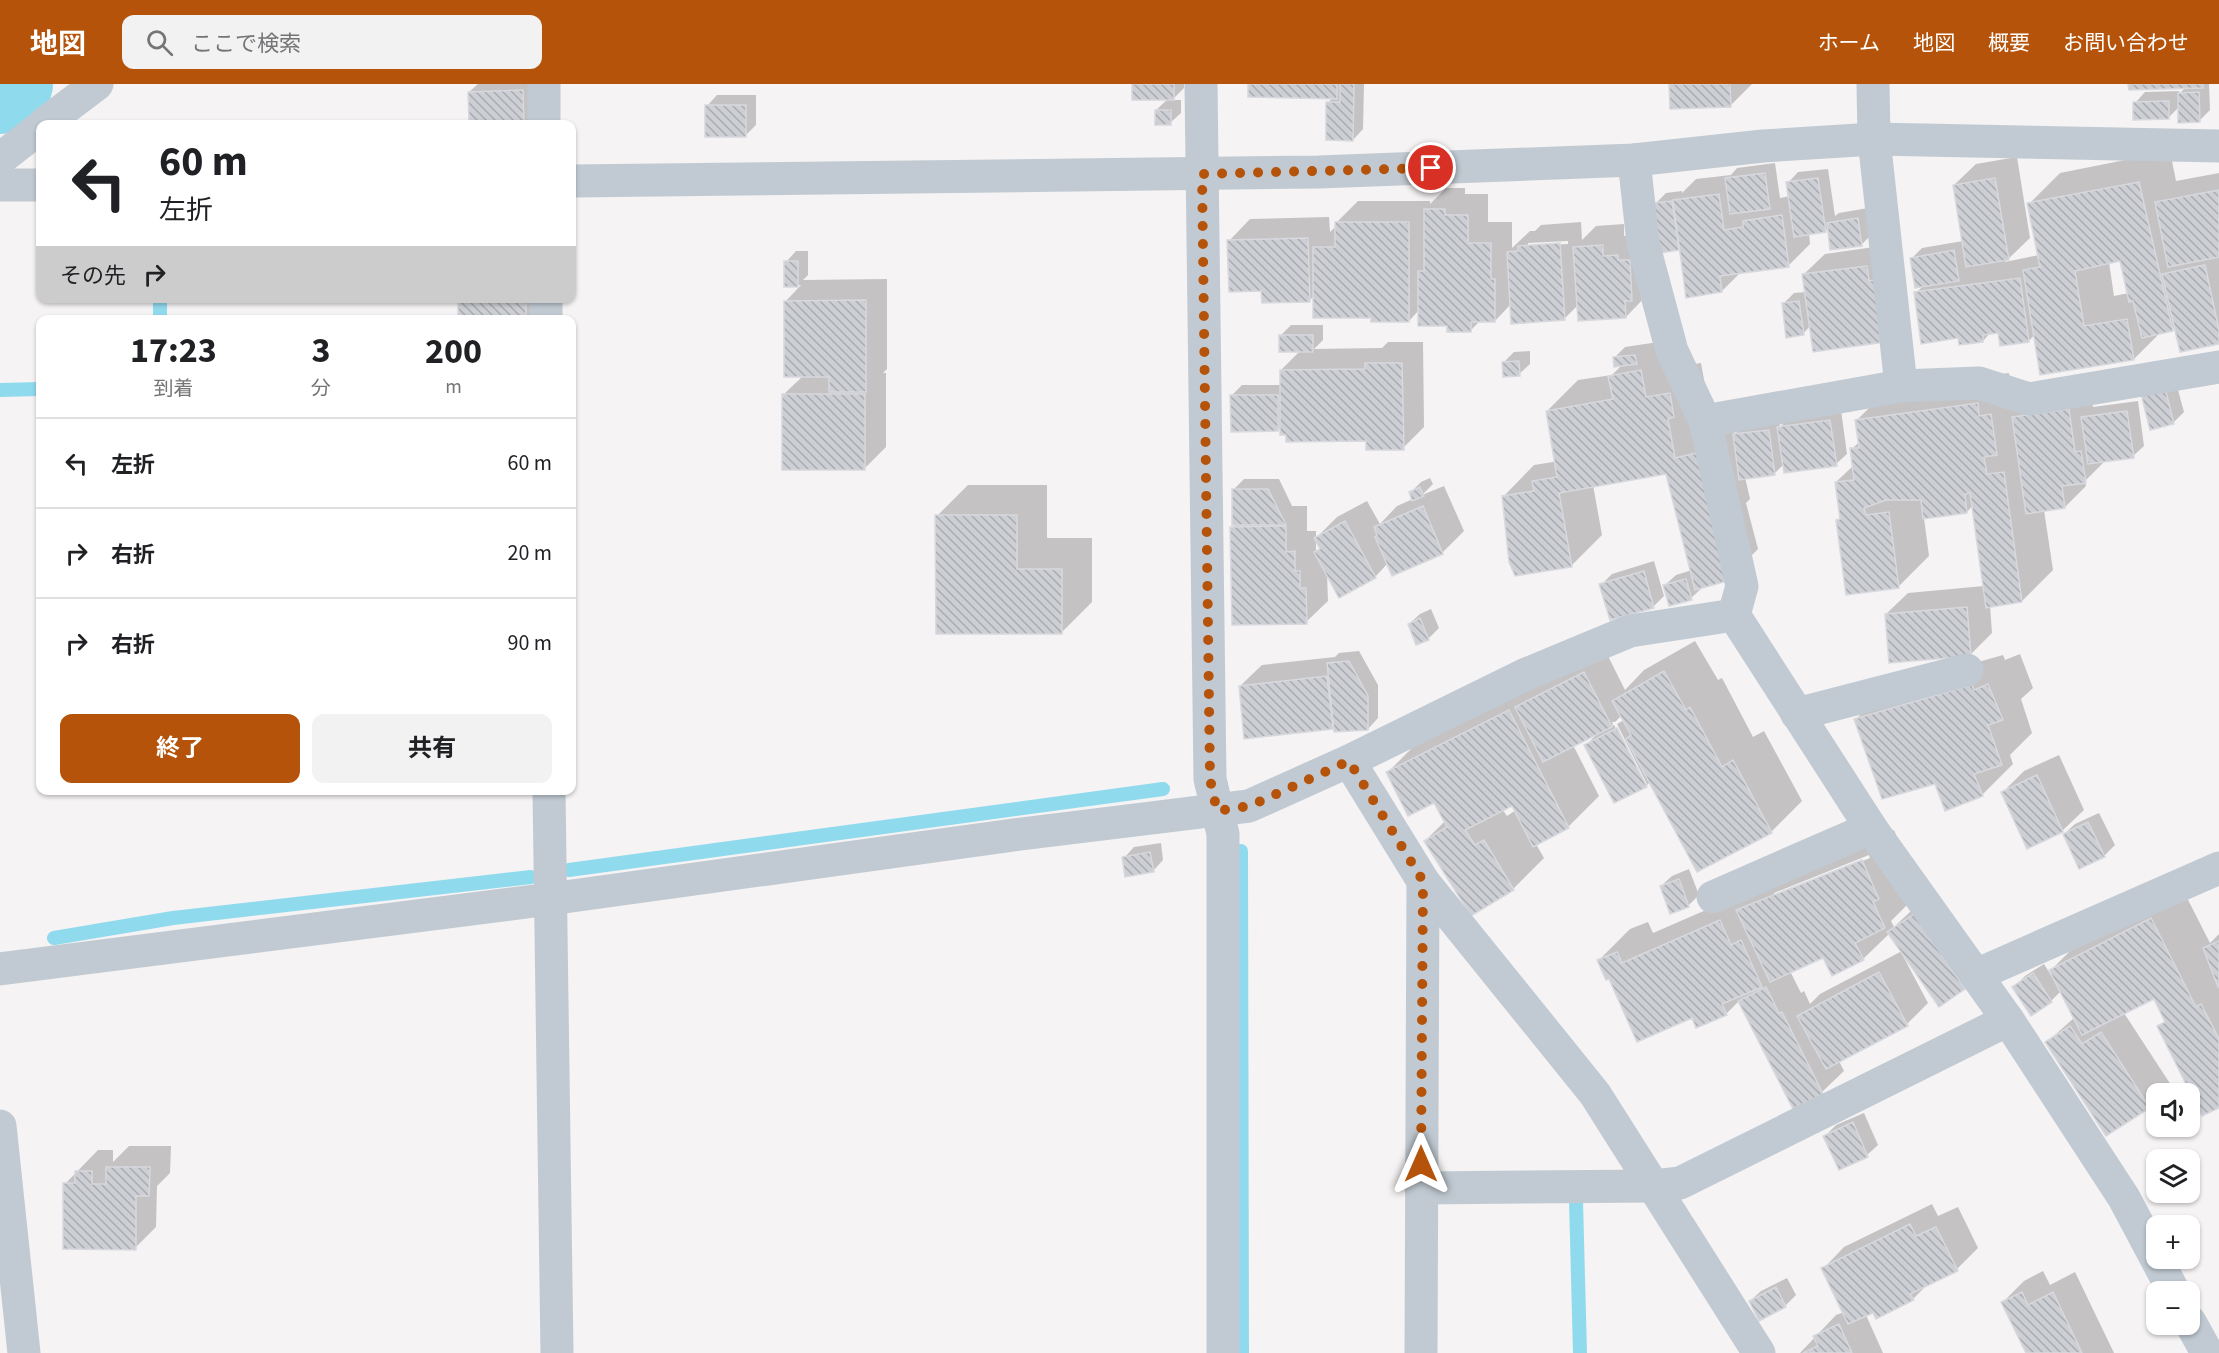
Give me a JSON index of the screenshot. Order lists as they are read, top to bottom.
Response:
{
  "page": {
    "header": "地図",
    "search": "ここで検索",
    "nav": [
      "ホーム",
      "地図",
      "概要",
      "お問い合わせ"
    ],
    "turn": ["60 m", "左折"],
    "then": "その先",
    "eta": [
      "17:23",
      "到着",
      "3",
      "分",
      "200",
      "m"
    ],
    "list": [
      {
        "name": "左折",
        "value": "60 m"
      },
      {
        "name": "右折",
        "value": "20 m"
      },
      {
        "name": "右折",
        "value": "90 m"
      }
    ],
    "buttons": ["終了", "共有"],
    "map_buttons": ["+", "−"]
  }
}
